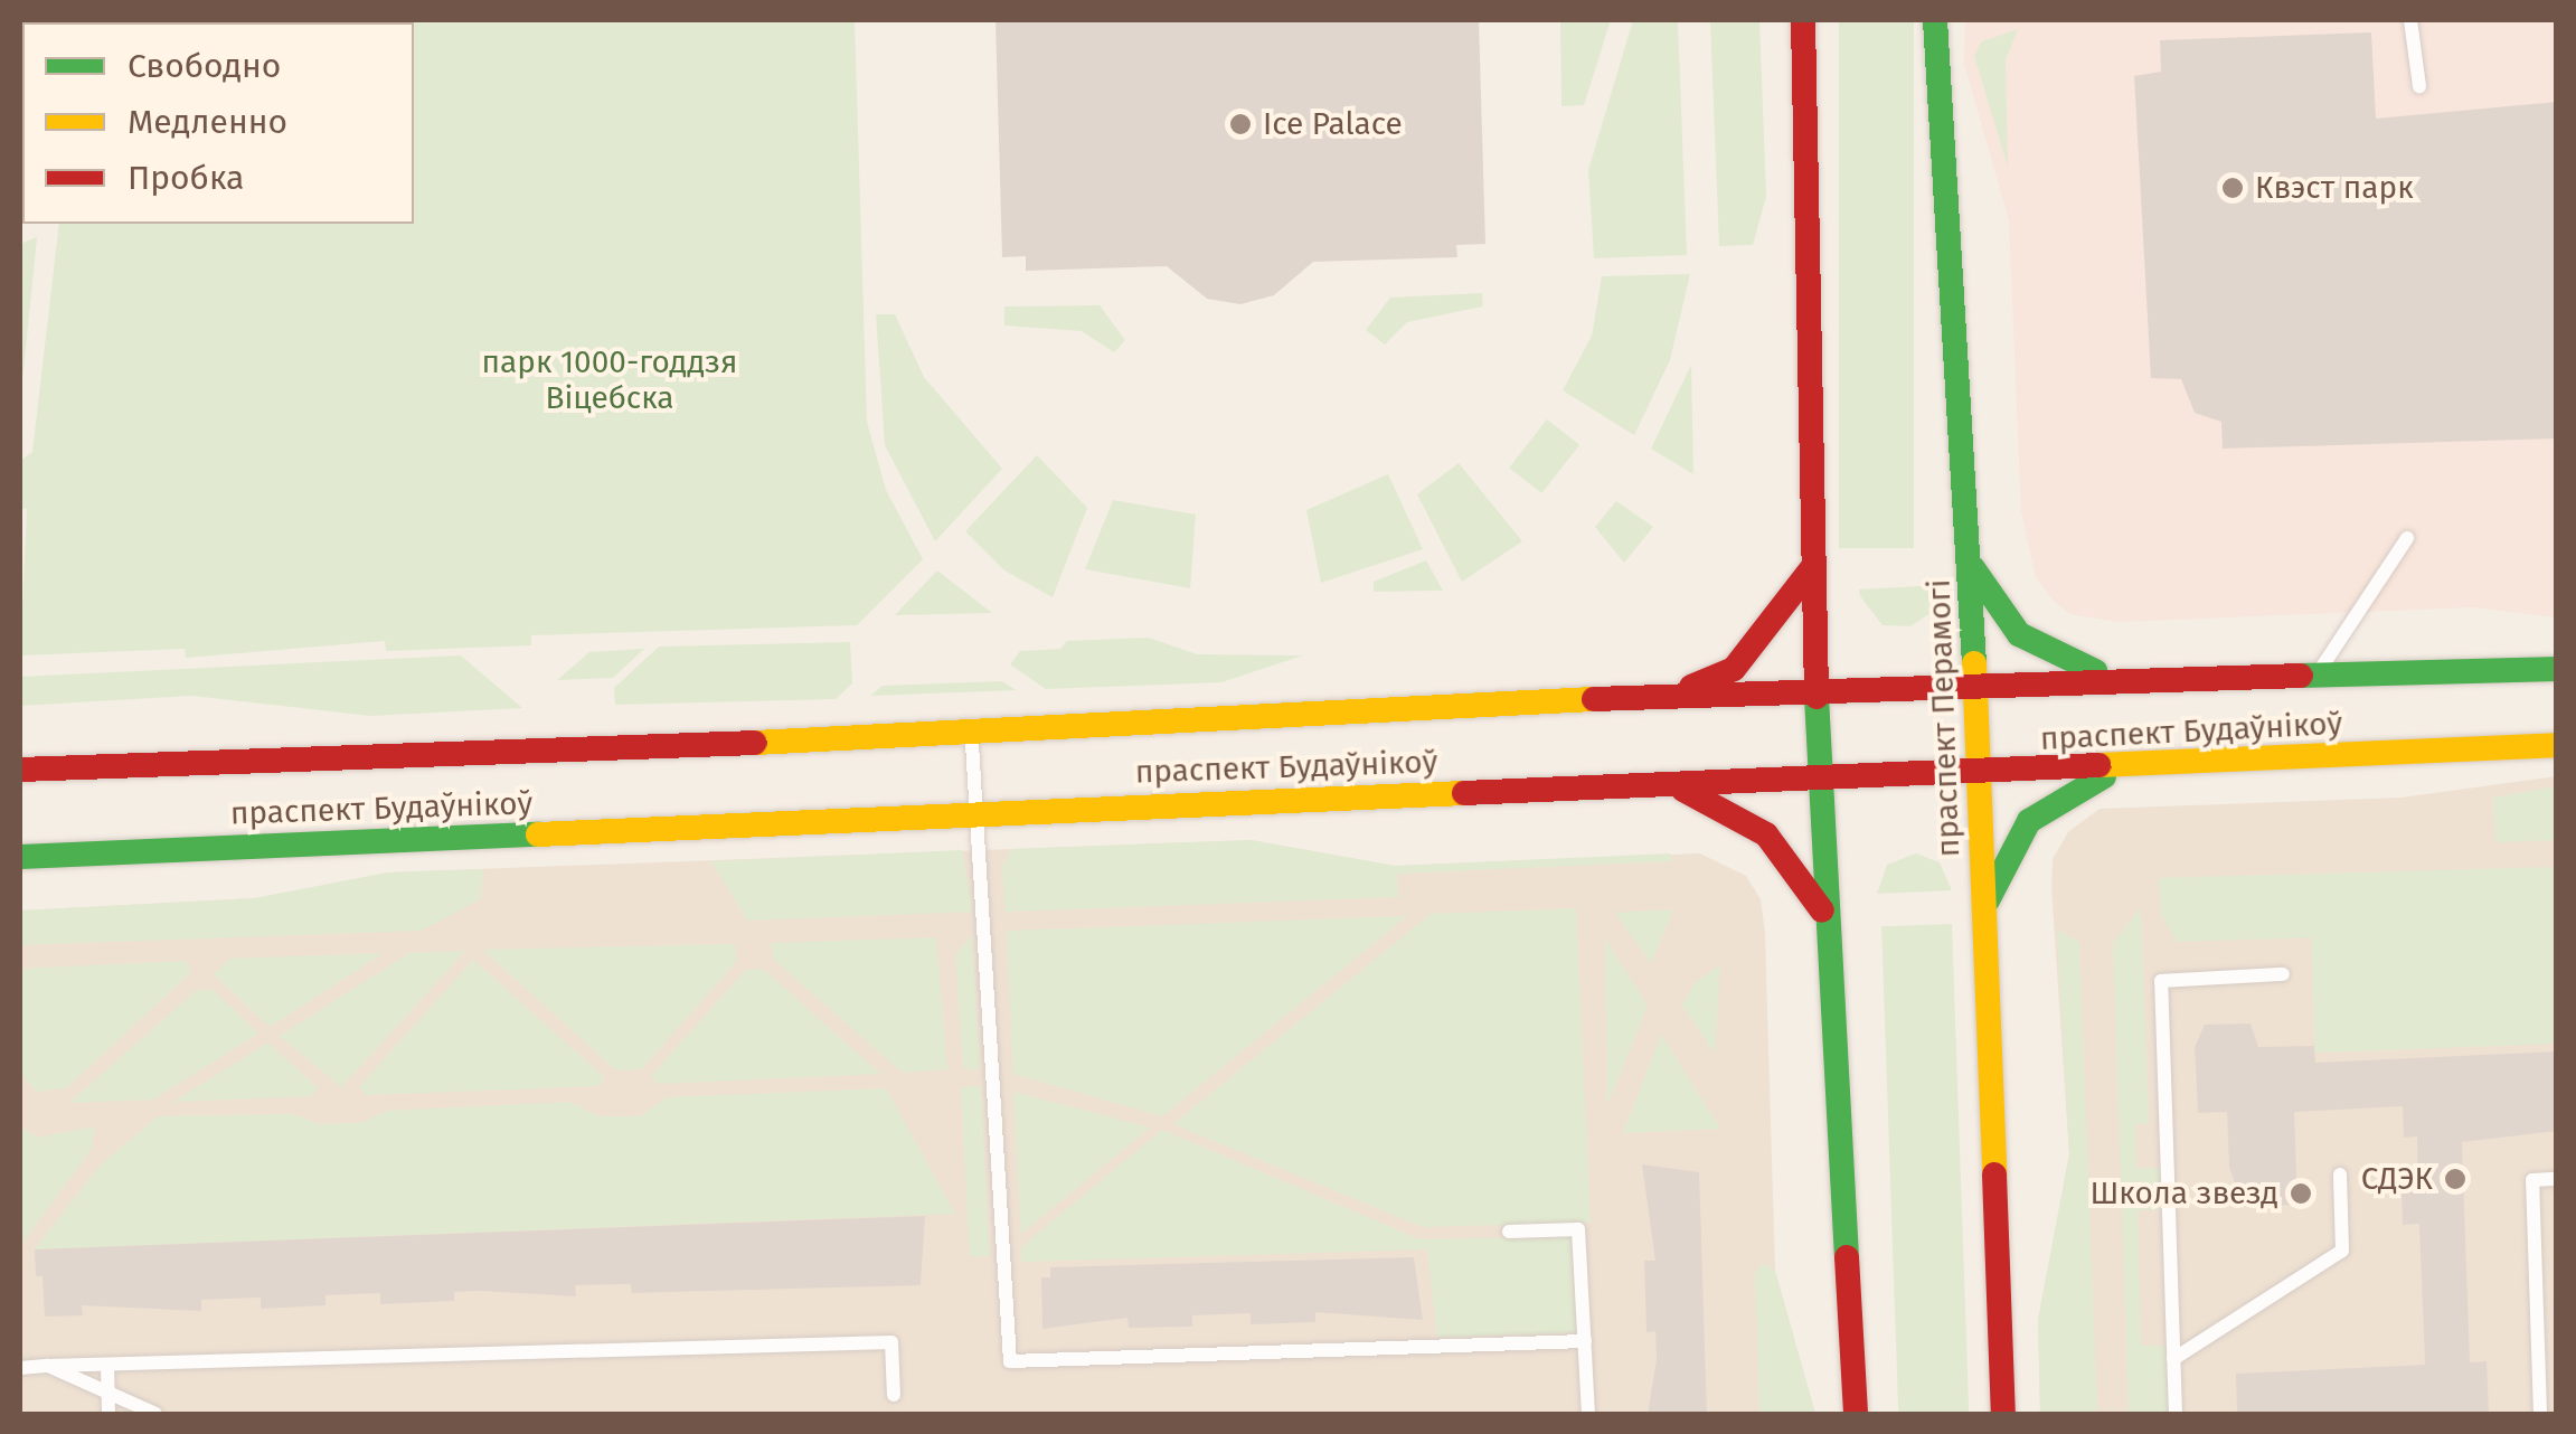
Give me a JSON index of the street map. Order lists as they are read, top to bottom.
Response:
{
  "streets": {
    "main road": ["праспект Перамогі", "праспект Будаўнікоў"]
  },
  "crossings": [
    ["праспект Перамогі", "праспект Будаўнікоў"]
  ],
  "parks": ["парк 1000-годдзя Віцебска"],
  "places": [
    "Ice Palace",
    "Квэст парк",
    "СДЭК",
    "Школа звезд"
  ],
  "legend": ["Свободно", "Медленно", "Пробка"]
}
